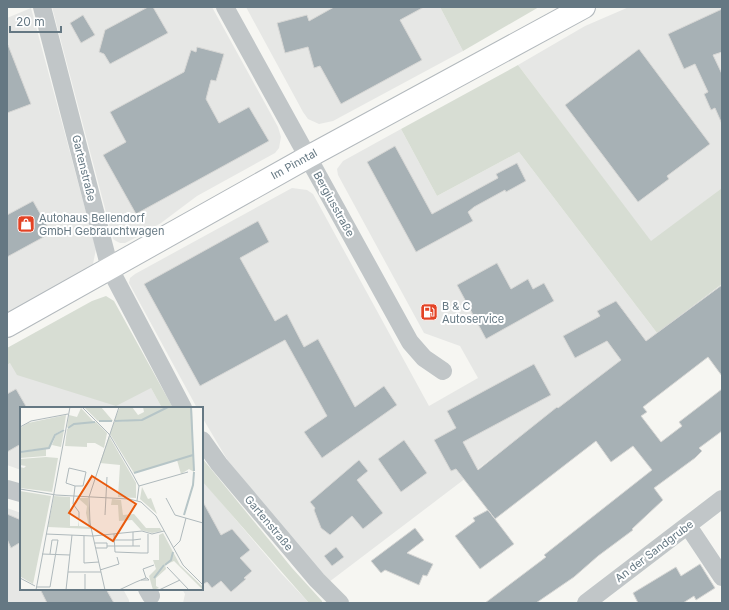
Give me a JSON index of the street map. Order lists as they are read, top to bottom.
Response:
{
  "streets": {
    "main road": ["Im Pinntal"],
    "street": ["Gartenstraße", "Bergiusstraße", "An der Sandgrube"]
  },
  "crossings": [
    ["Im Pinntal", "Gartenstraße"],
    ["Im Pinntal", "Bergiusstraße"]
  ],
  "places": {
    "shop": ["Autohaus Bellendorf GmbH Gebrauchtwagen"],
    "fuel station": ["B & C Autoservice"]
  },
  "scale_bar": "20 m"
}
